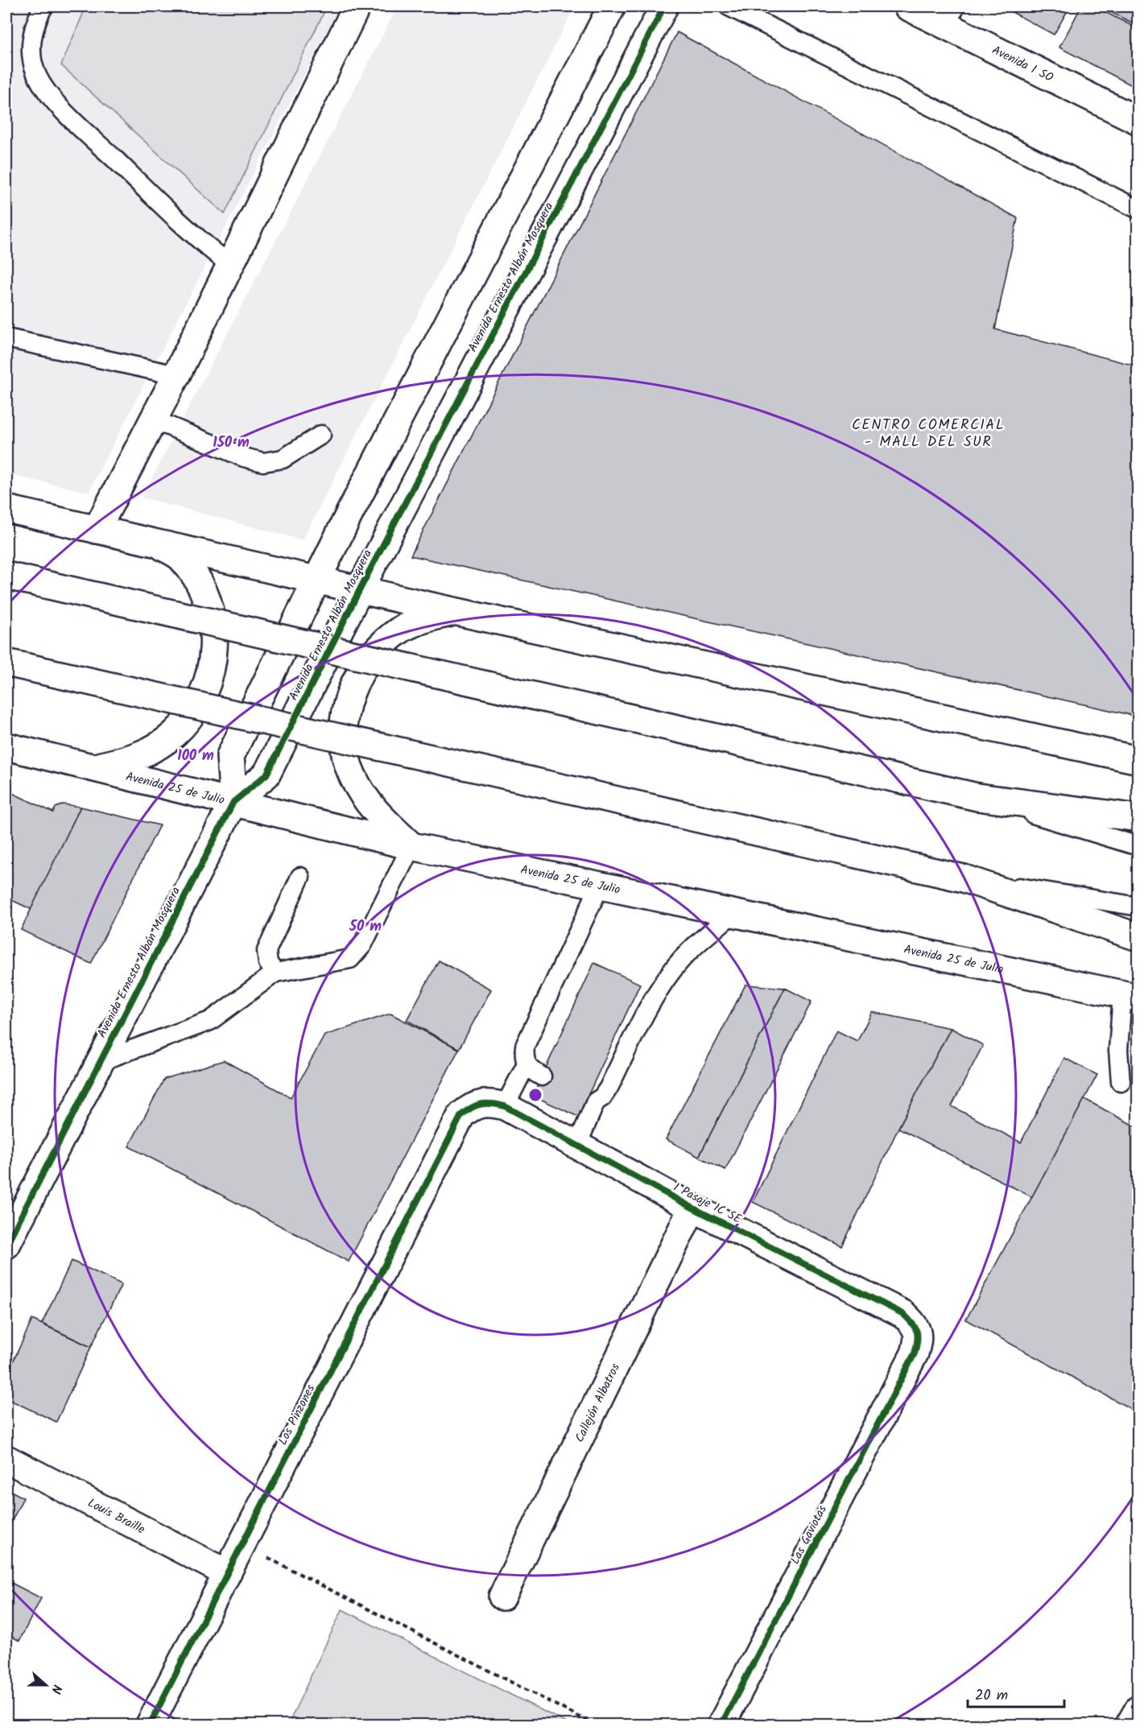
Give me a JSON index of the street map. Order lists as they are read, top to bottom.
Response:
{
  "streets": {
    "street": [
      "Avenida 1 SO",
      "Avenida Ernesto Albán Mosquera",
      "Avenida 25 de Julio",
      "1 Pasaje 1C SE",
      "Callejón Albatros",
      "Los Pinzones",
      "Louis Braille",
      "Las Gaviotas"
    ]
  },
  "crossings": [
    ["Avenida Ernesto Albán Mosquera", "Avenida 25 de Julio"],
    ["1 Pasaje 1C SE", "Callejón Albatros"],
    ["1 Pasaje 1C SE", "Los Pinzones"],
    ["1 Pasaje 1C SE", "Las Gaviotas"],
    ["Los Pinzones", "Louis Braille"]
  ],
  "districts": ["CENTRO COMERCIAL - MALL DEL SUR"],
  "scale_bar": "20 m",
  "north": "right",
  "rings": ["150 m", "100 m", "50 m"]
}
